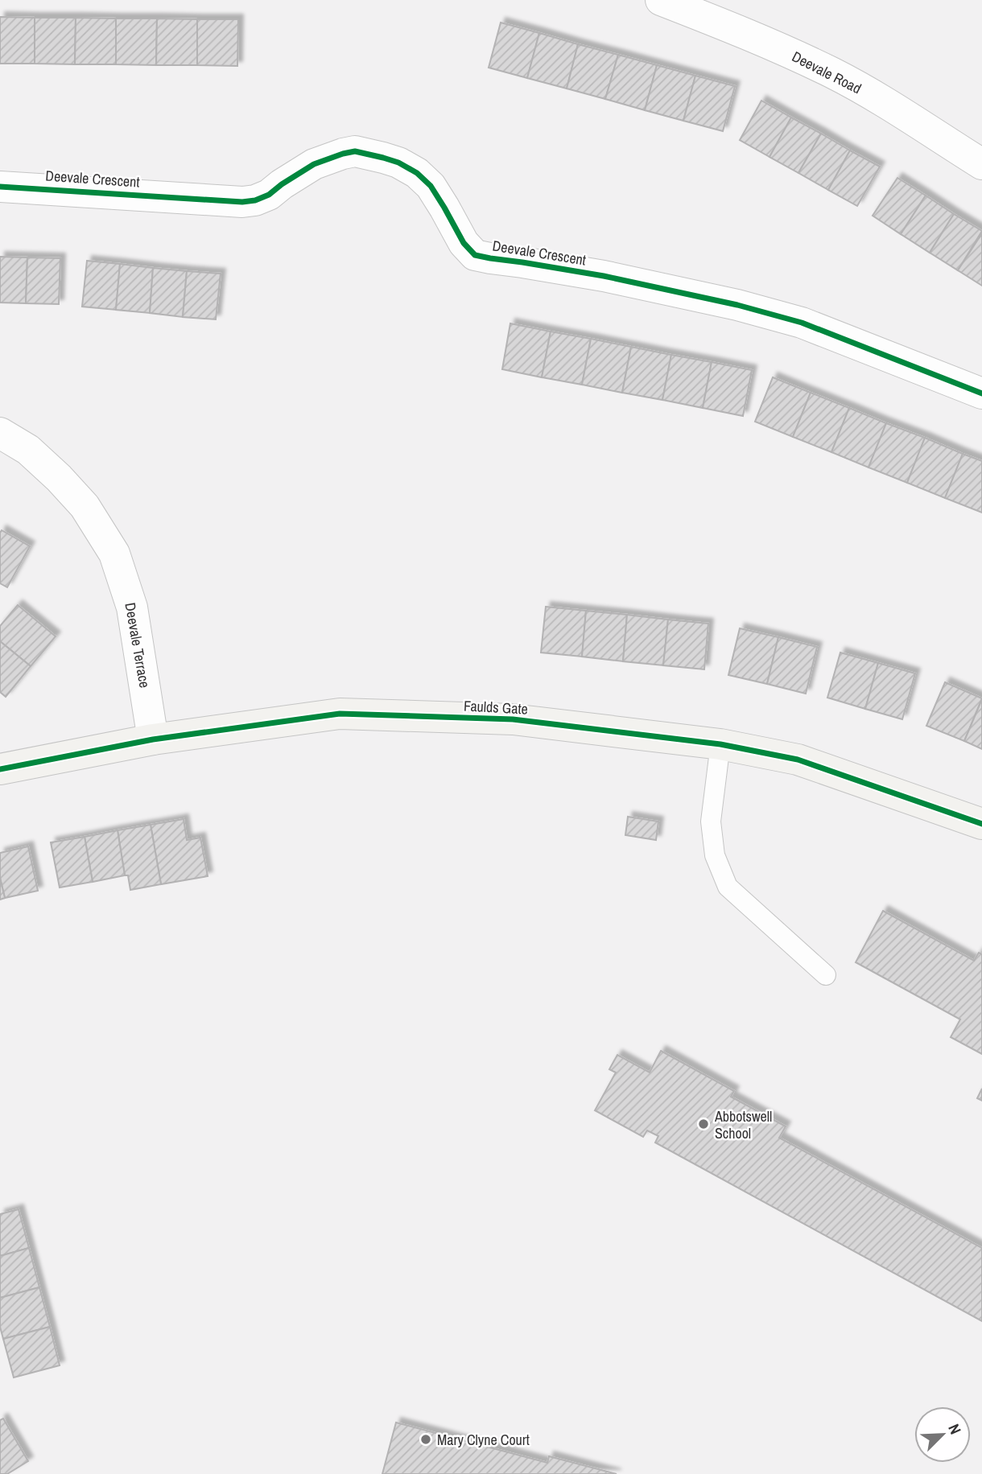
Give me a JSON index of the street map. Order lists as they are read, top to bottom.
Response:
{
  "streets": {
    "street": [
      "Deevale Road",
      "Deevale Crescent",
      "Deevale Terrace",
      "Faulds Gate"
    ]
  },
  "crossings": [
    ["Deevale Terrace", "Faulds Gate"]
  ],
  "places": ["Abbotswell School", "Mary Clyne Court"],
  "north": "top right"
}
